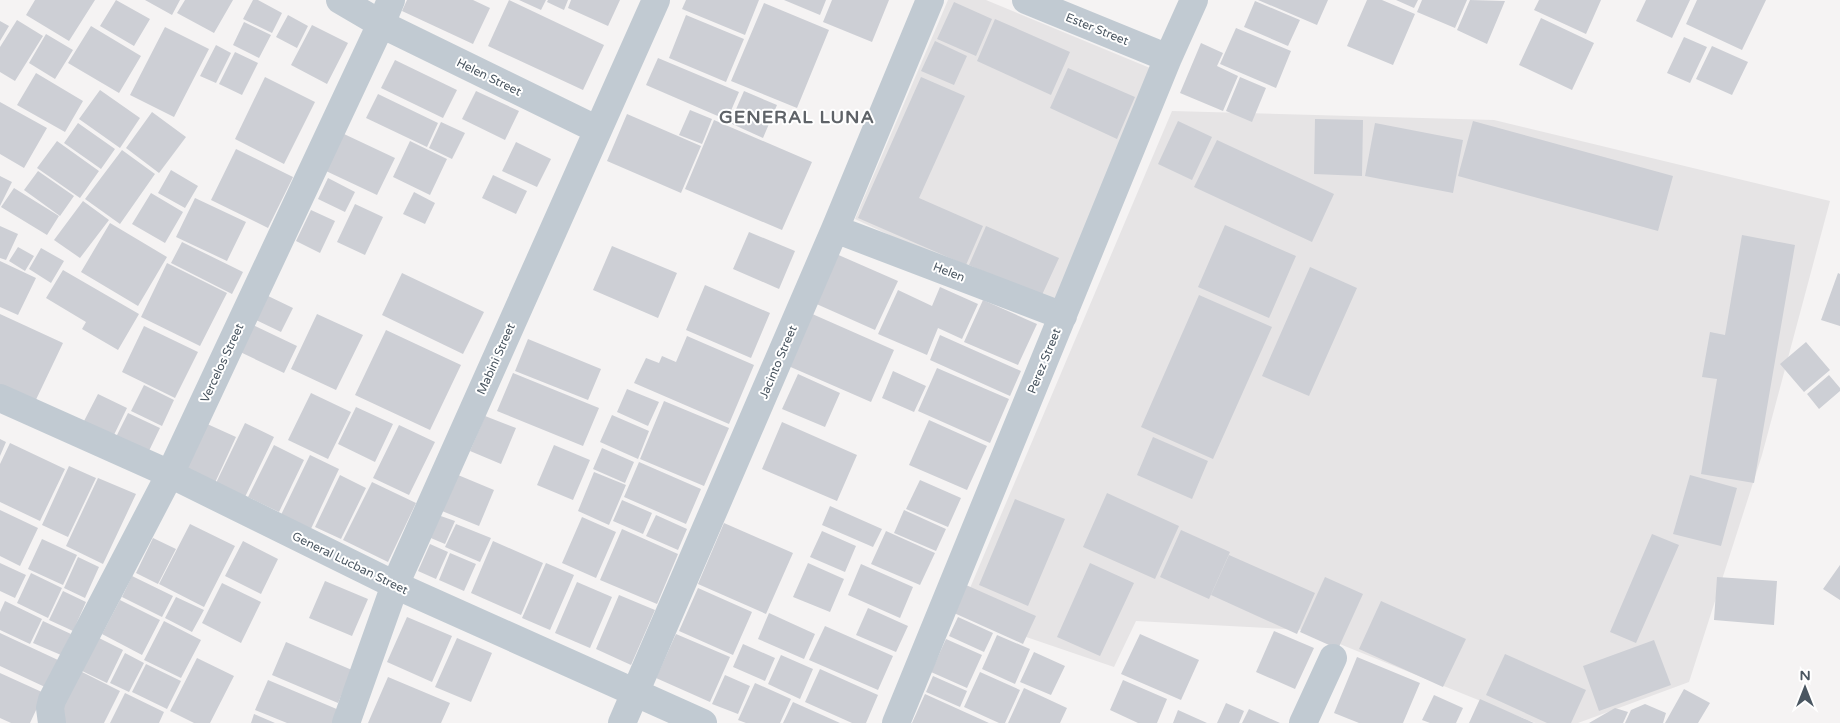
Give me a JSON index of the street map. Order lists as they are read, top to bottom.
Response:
{
  "streets": {
    "street": [
      "Ester Street",
      "Helen Street",
      "Helen",
      "Mabini Street",
      "Perez Street",
      "Jacinto Street",
      "Vercelos Street",
      "General Lucban Street"
    ]
  },
  "crossings": [
    ["Ester Street", "Perez Street"],
    ["Helen Street", "Mabini Street"],
    ["Helen Street", "Vercelos Street"],
    ["Helen", "Perez Street"],
    ["Helen", "Jacinto Street"],
    ["Mabini Street", "General Lucban Street"],
    ["Jacinto Street", "General Lucban Street"],
    ["Vercelos Street", "General Lucban Street"]
  ],
  "districts": ["GENERAL LUNA"],
  "north": "top"
}
